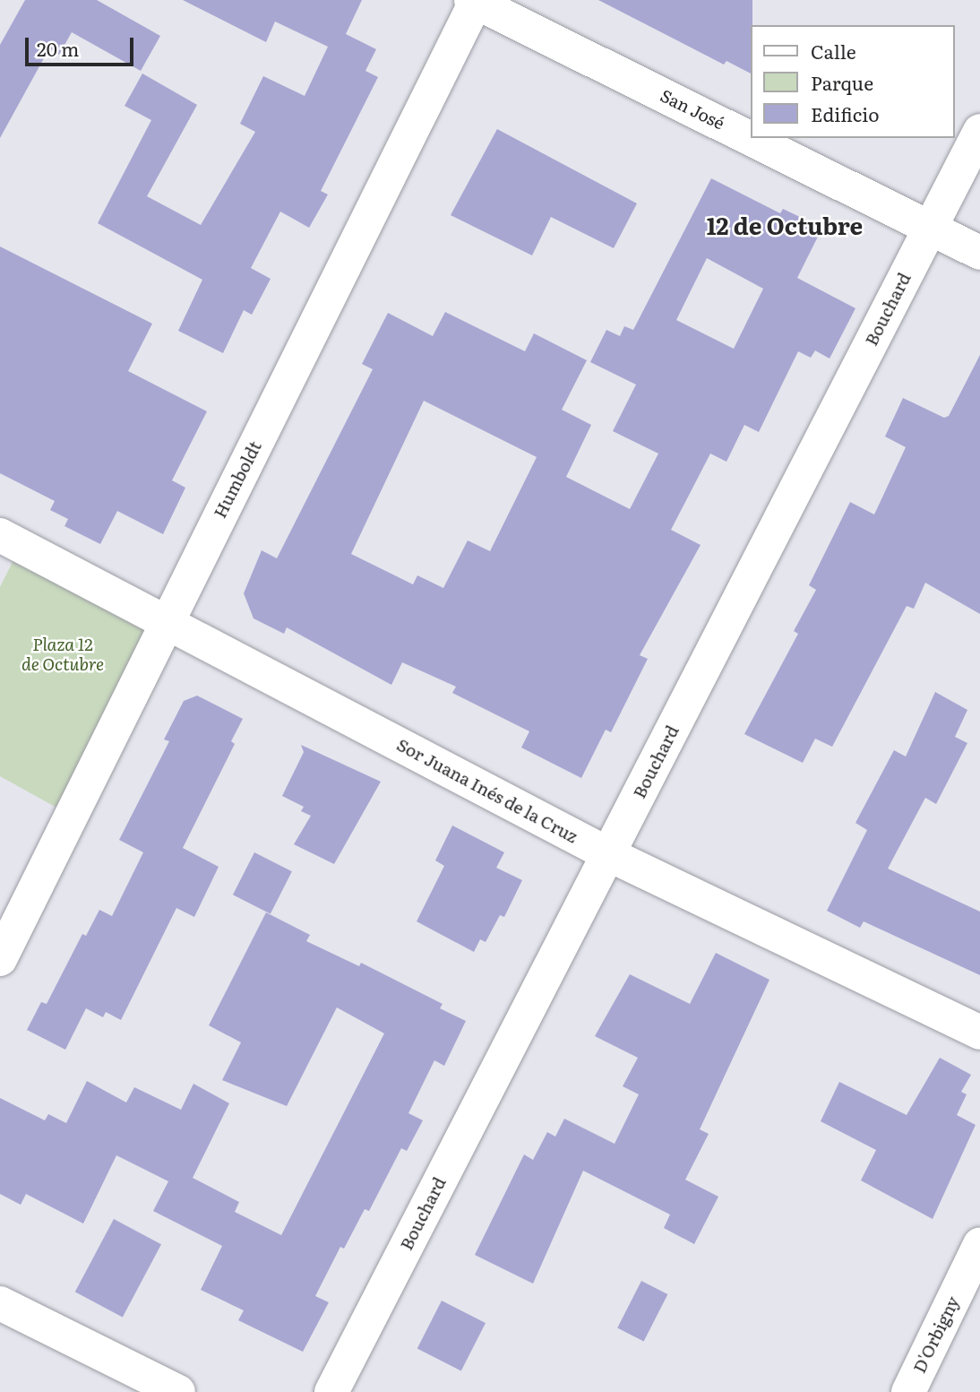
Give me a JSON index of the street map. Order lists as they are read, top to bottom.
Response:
{
  "streets": {
    "street": [
      "San José",
      "Bouchard",
      "Humboldt",
      "Sor Juana Inés de la Cruz",
      "D'Orbigny"
    ]
  },
  "crossings": [
    ["San José", "Bouchard"],
    ["San José", "Humboldt"],
    ["Bouchard", "Sor Juana Inés de la Cruz"],
    ["Humboldt", "Sor Juana Inés de la Cruz"]
  ],
  "districts": ["12 de Octubre"],
  "parks": ["Plaza 12 de Octubre"],
  "legend": ["Calle", "Parque", "Edificio"],
  "scale_bar": "20 m"
}
